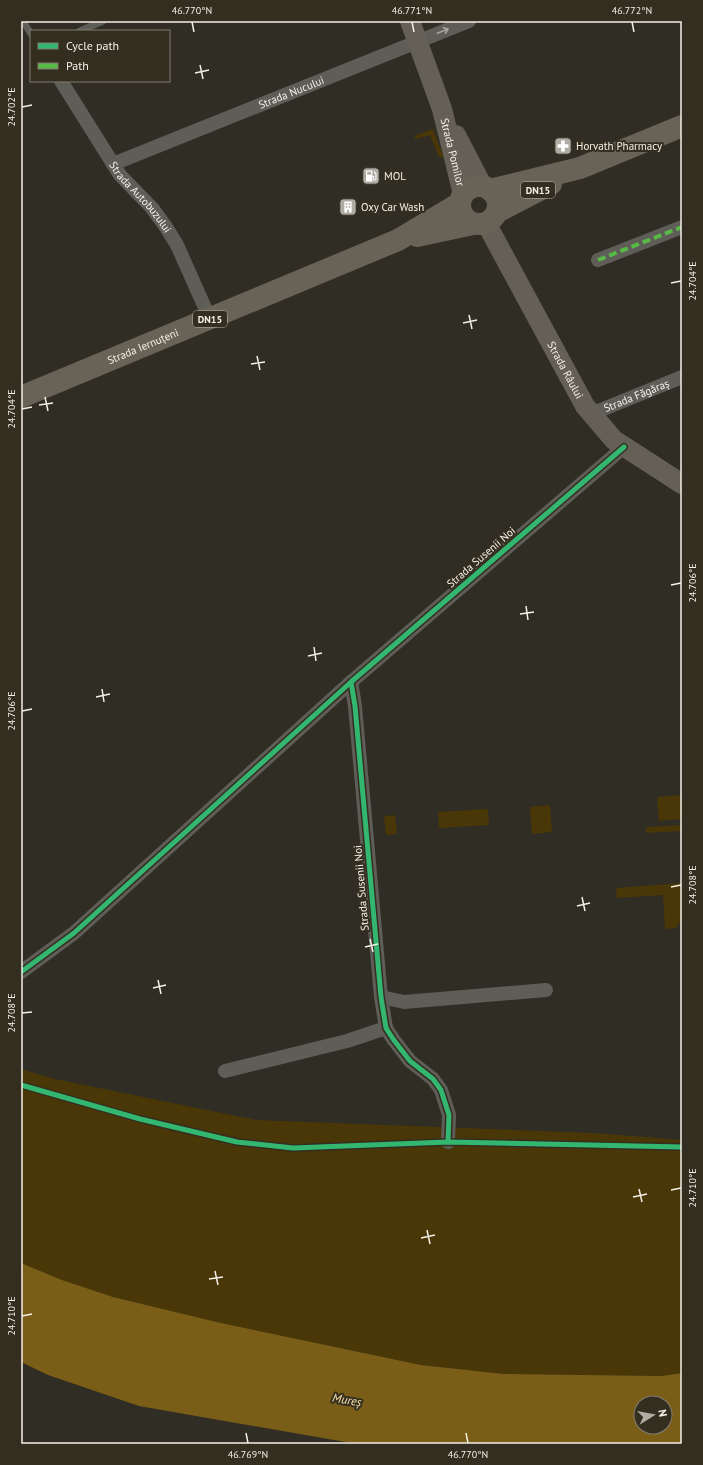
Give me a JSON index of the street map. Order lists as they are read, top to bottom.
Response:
{
  "streets": {
    "main road": [
      "Strada Pomilor",
      "DN15",
      "Strada Iernuțeni",
      "Strada Râului"
    ],
    "street": [
      "Strada Nucului",
      "Strada Autobuzului",
      "Strada Făgăraș",
      "Strada Susenii Noi"
    ]
  },
  "crossings": [
    ["Strada Nucului", "Strada Pomilor"],
    ["Strada Nucului", "Strada Autobuzului"],
    ["Strada Pomilor", "DN15"],
    ["Strada Pomilor", "Strada Iernuțeni"],
    ["Strada Pomilor", "Strada Râului"],
    ["DN15", "Strada Iernuțeni"],
    ["DN15", "Strada Râului"],
    ["Strada Autobuzului", "Strada Iernuțeni"],
    ["Strada Iernuțeni", "Strada Râului"],
    ["Strada Râului", "Strada Făgăraș"],
    ["Strada Râului", "Strada Susenii Noi"]
  ],
  "water": ["Mureș"],
  "places": {
    "pharmacy": ["Horvath Pharmacy"],
    "fuel station": ["MOL"],
    "building": ["Oxy Car Wash"]
  },
  "legend": ["Cycle path", "Path"],
  "north": "right",
  "coordinates": [
    "46.770°N",
    "46.771°N",
    "46.772°N",
    "24.702°E",
    "24.704°E",
    "24.706°E",
    "24.708°E",
    "24.710°E",
    "46.769°N"
  ]
}
